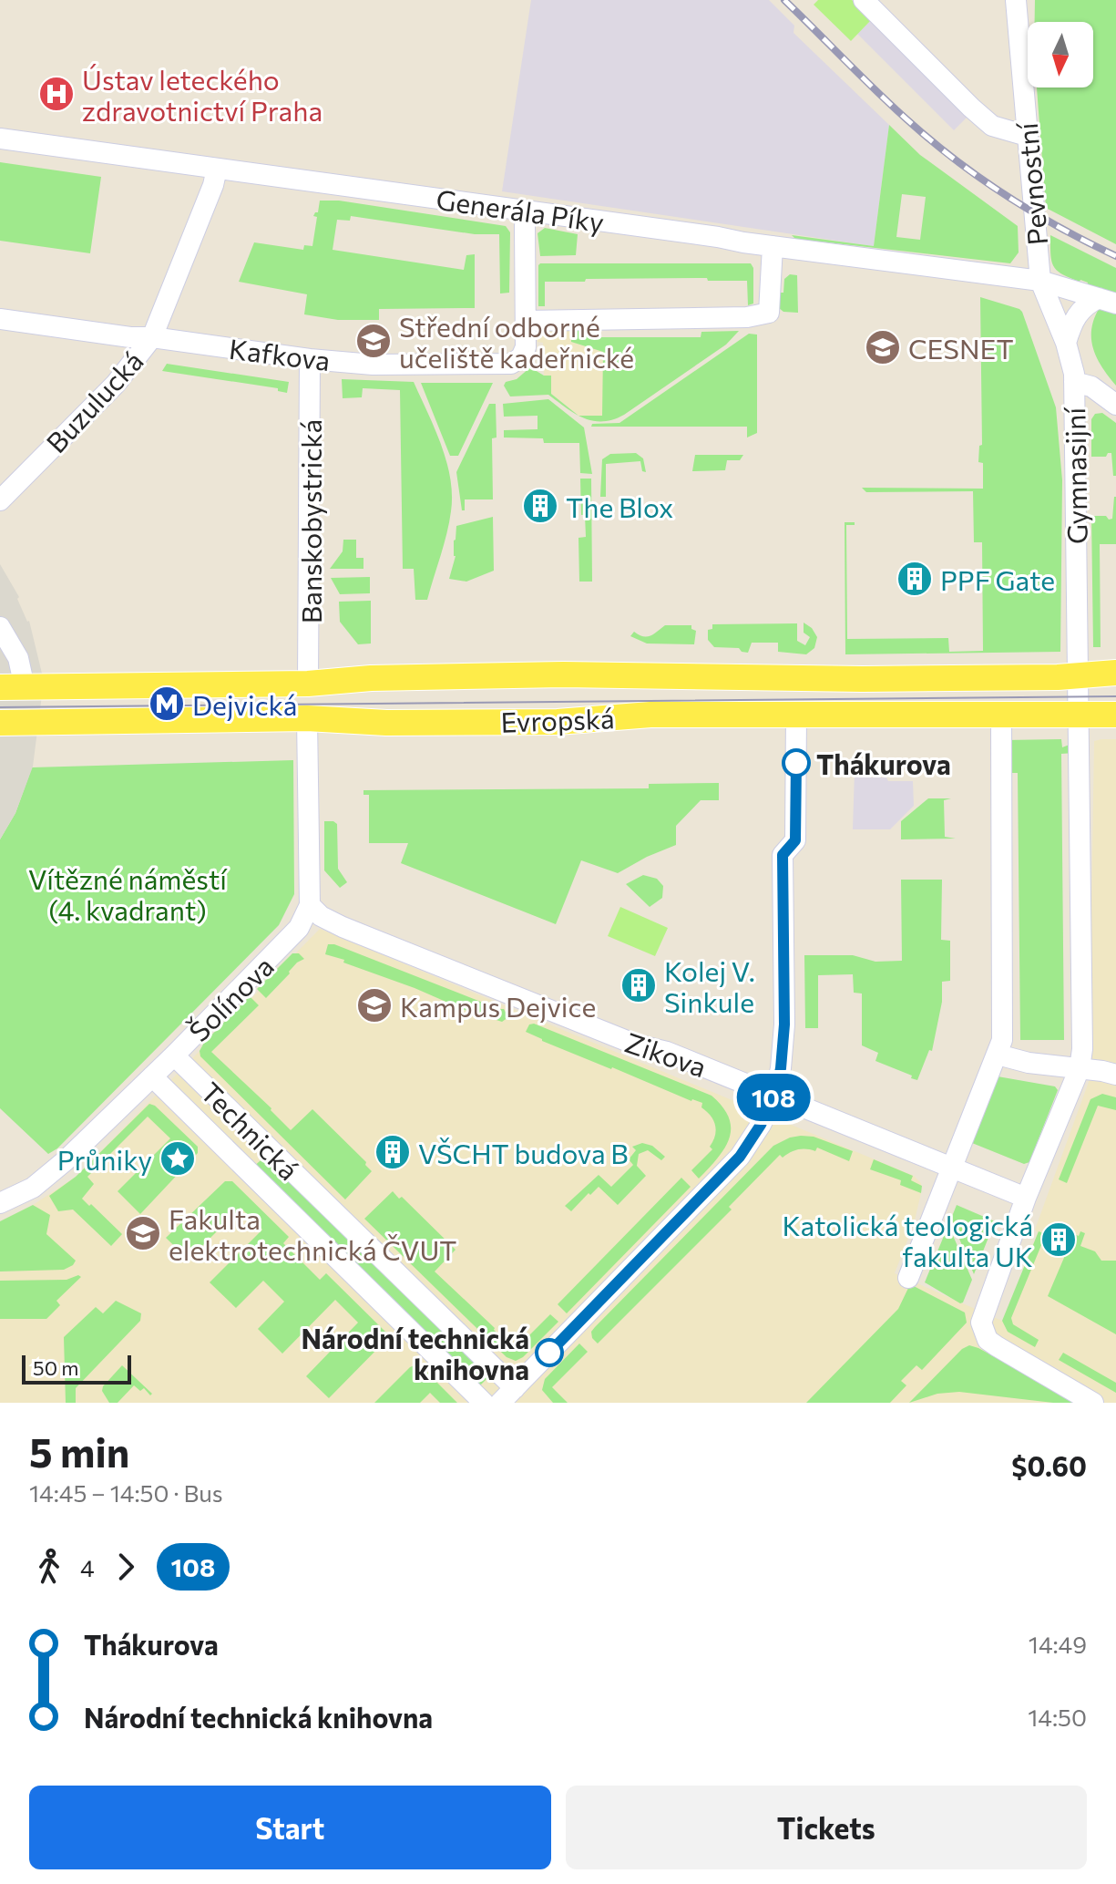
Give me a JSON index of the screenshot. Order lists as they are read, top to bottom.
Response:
{
  "streets": {
    "main road": ["Evropská"],
    "street": [
      "Pevnostní",
      "Generála Píky",
      "Kafkova",
      "Buzulucká",
      "Gymnasijní",
      "Banskobystrická",
      "Šolínova",
      "Zikova",
      "Technická"
    ]
  },
  "crossings": [
    ["Pevnostní", "Generála Píky"],
    ["Pevnostní", "Gymnasijní"],
    ["Generála Píky", "Kafkova"],
    ["Generála Píky", "Buzulucká"],
    ["Generála Píky", "Gymnasijní"],
    ["Kafkova", "Buzulucká"],
    ["Kafkova", "Banskobystrická"],
    ["Gymnasijní", "Evropská"],
    ["Banskobystrická", "Evropská"],
    ["Šolínova", "Zikova"],
    ["Šolínova", "Technická"]
  ],
  "parks": ["Vítězné náměstí (4. kvadrant)"],
  "places": {
    "hospital": ["Ústav leteckého zdravotnictví Praha"],
    "school or university": [
      "Střední odborné učeliště kadeřnické",
      "CESNET",
      "Kampus Dejvice",
      "Fakulta elektrotechnická ČVUT"
    ],
    "building": [
      "The Blox",
      "PPF Gate",
      "Kolej V. Sinkule",
      "VŠCHT budova B",
      "Katolická teologická fakulta UK"
    ],
    "metro station": ["Dejvická"],
    "other": ["Thákurova", "Národní technická knihovna"],
    "place": ["Průniky"]
  },
  "lines": ["bus line 108"],
  "scale_bar": "50 m",
  "north": "bottom",
  "page": {
    "on_map": "108",
    "scale": "50 m",
    "heading": ["5 min", "14:45 – 14:50 · Bus", "$0.60"],
    "legs": ["4", "108"],
    "list": [
      {
        "name": "Thákurova",
        "value": "14:49"
      },
      {
        "name": "Národní technická knihovna",
        "value": "14:50"
      }
    ],
    "buttons": ["Start", "Tickets"]
  }
}
